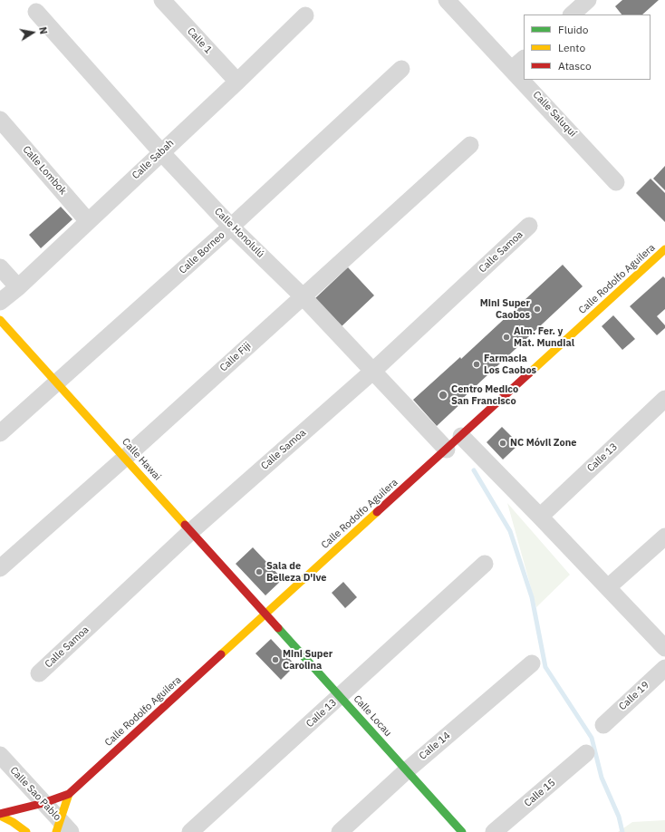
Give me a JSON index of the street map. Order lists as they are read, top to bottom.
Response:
{
  "streets": {
    "street": [
      "Calle 1",
      "Calle Saluquí",
      "Calle Sabah",
      "Calle Lombok",
      "Calle Honolulú",
      "Calle Samoa",
      "Calle Borneo",
      "Calle Rodolfo Aguilera",
      "Calle Fiji",
      "Calle 13",
      "Calle Hawai",
      "Calle 19",
      "Calle Locau",
      "Calle 14",
      "Calle 15",
      "Calle Sao Pablo"
    ]
  },
  "crossings": [
    ["Calle 1", "Calle Sabah"],
    ["Calle Sabah", "Calle Lombok"],
    ["Calle Sabah", "Calle Honolulú"],
    ["Calle Honolulú", "Calle Samoa"],
    ["Calle Honolulú", "Calle Borneo"],
    ["Calle Honolulú", "Calle Rodolfo Aguilera"],
    ["Calle Honolulú", "Calle Fiji"],
    ["Calle Samoa", "Calle Hawai"],
    ["Calle Borneo", "Calle Hawai"],
    ["Calle Rodolfo Aguilera", "Calle Hawai"],
    ["Calle Rodolfo Aguilera", "Calle Locau"],
    ["Calle Rodolfo Aguilera", "Calle Sao Pablo"],
    ["Calle Fiji", "Calle Hawai"],
    ["Calle 13", "Calle Locau"],
    ["Calle Hawai", "Calle Locau"],
    ["Calle Locau", "Calle 14"]
  ],
  "places": [
    "Mini Super Caobos",
    "Alm. Fer. y Mat. Mundial",
    "Farmacia Los Caobos",
    "Centro Medico San Francisco",
    "NC Móvil Zone",
    "Sala de Belleza D'ive",
    "Mini Super Carolina"
  ],
  "legend": ["Fluido", "Lento", "Atasco"],
  "north": "right"
}
